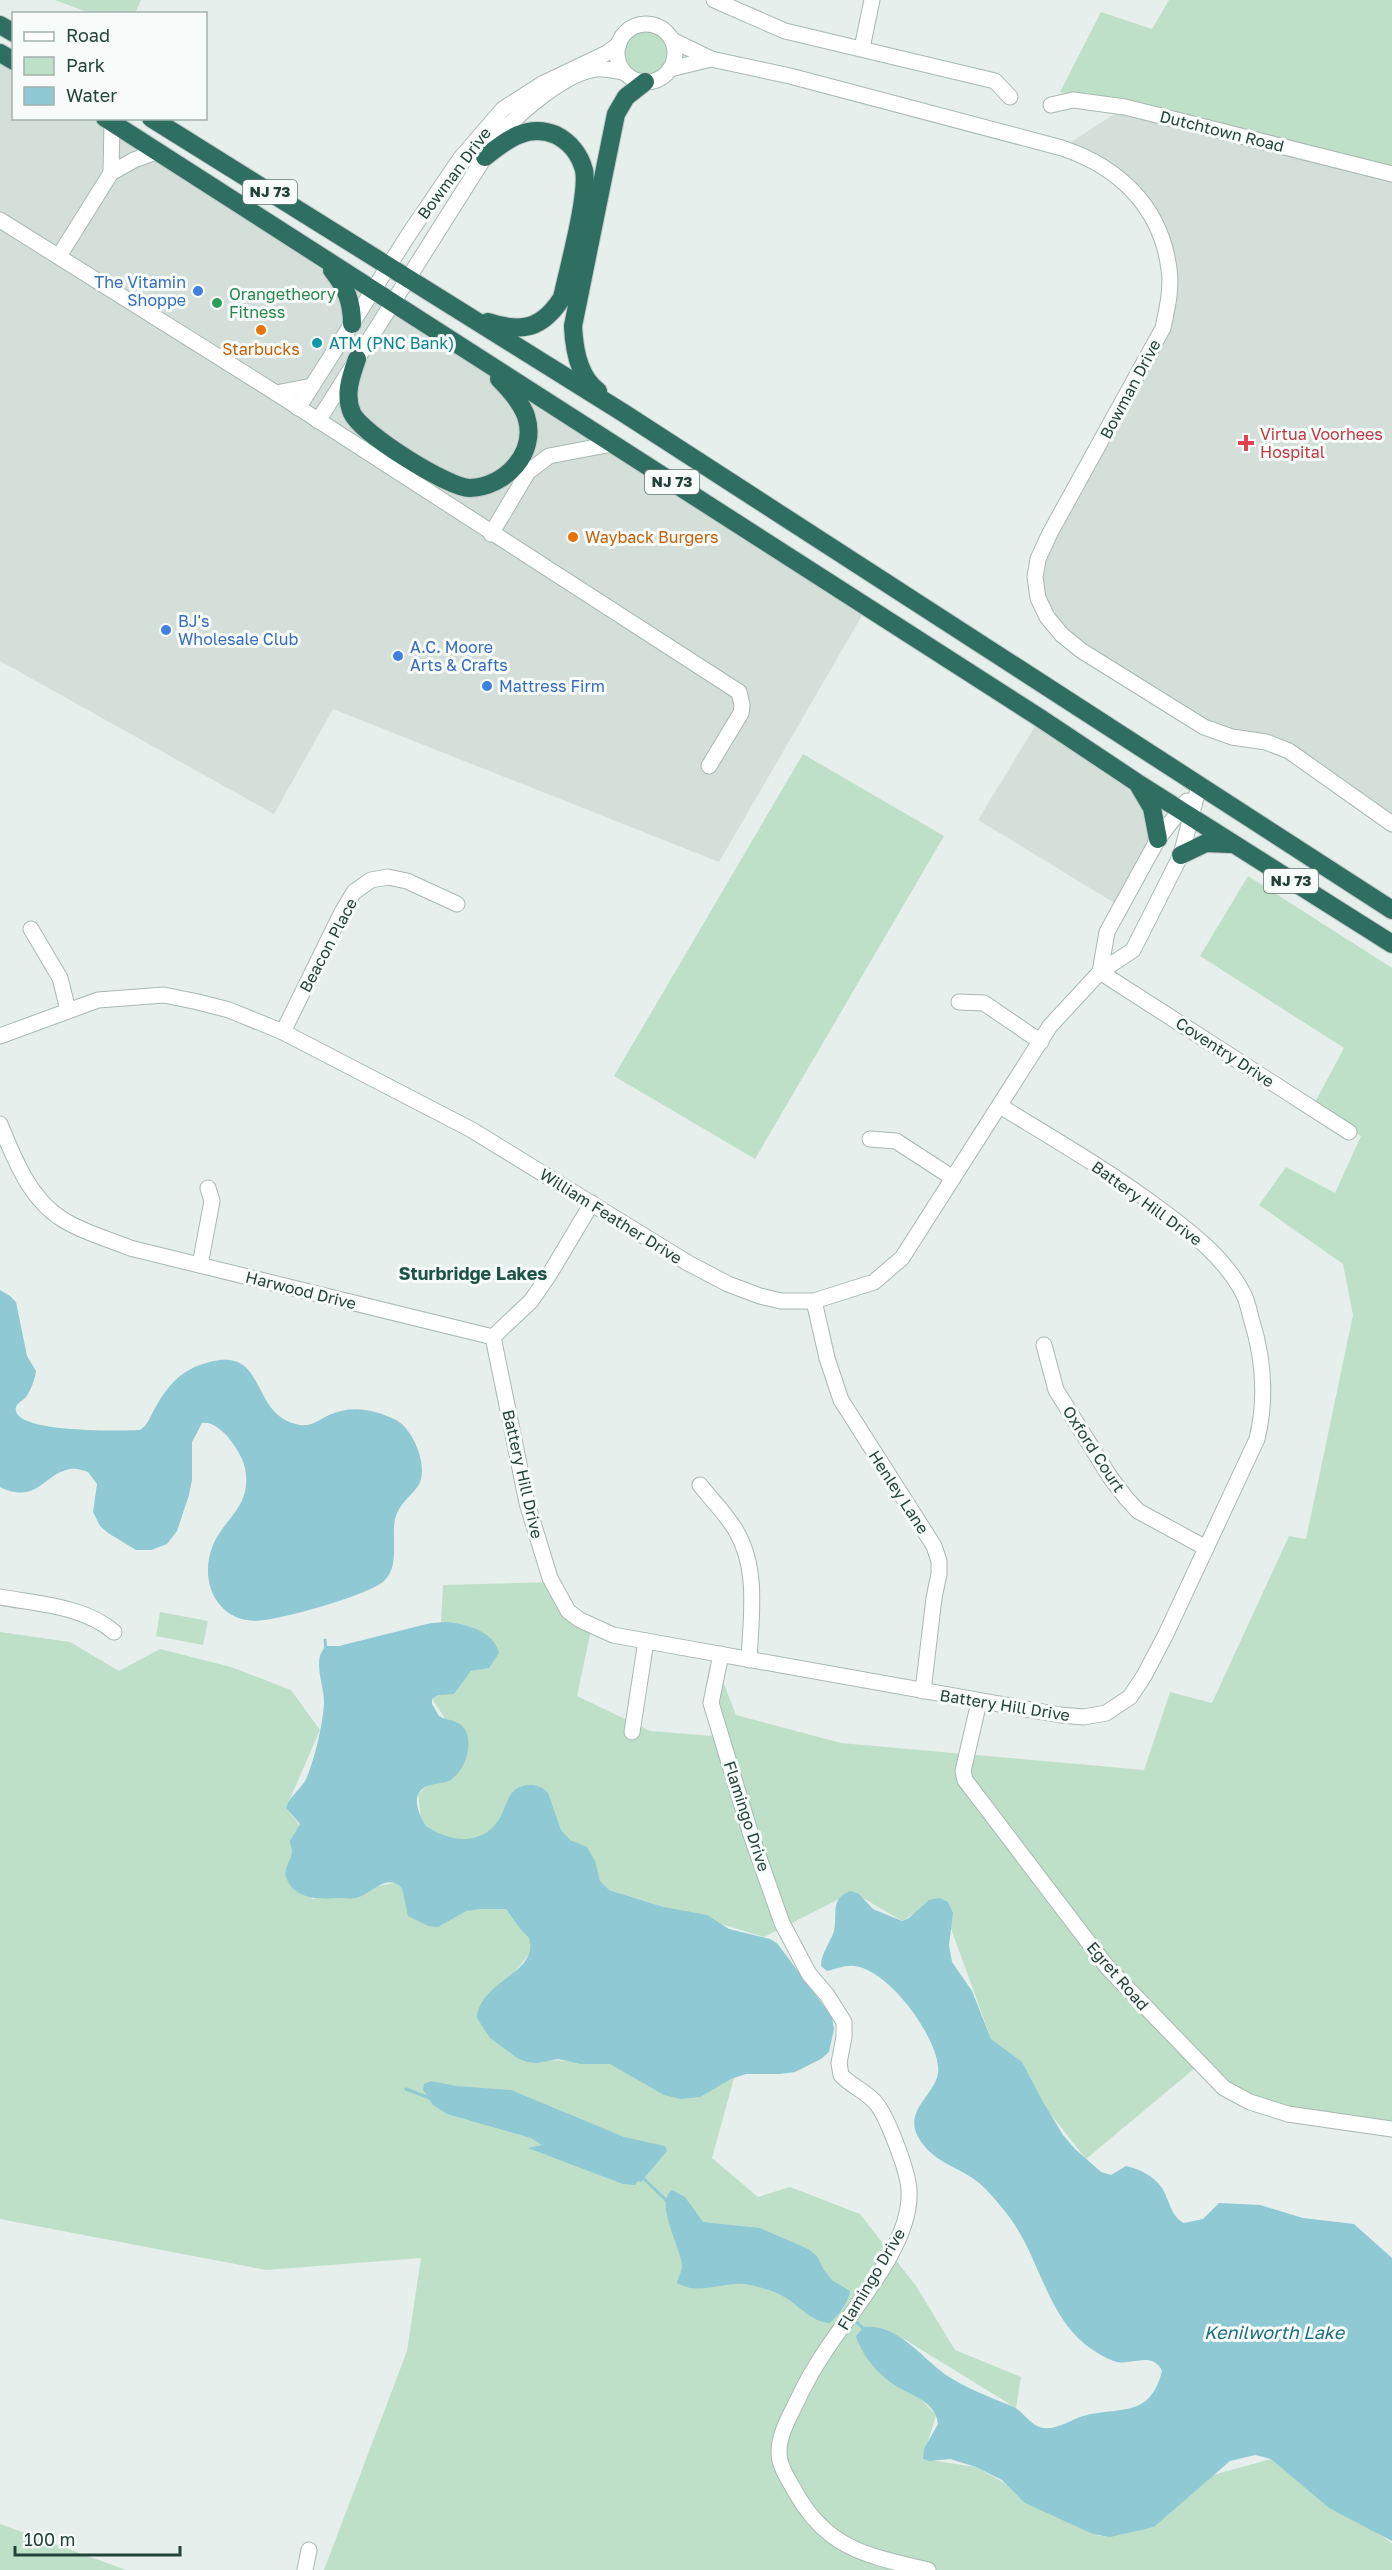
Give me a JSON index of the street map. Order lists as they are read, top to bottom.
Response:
{
  "streets": {
    "highway": ["NJ 73"],
    "street": [
      "Dutchtown Road",
      "Bowman Drive",
      "Beacon Place",
      "Coventry Drive",
      "Battery Hill Drive",
      "William Feather Drive",
      "Harwood Drive",
      "Oxford Court",
      "Henley Lane",
      "Flamingo Drive",
      "Egret Road"
    ]
  },
  "crossings": [
    ["Bowman Drive", "NJ 73"],
    ["NJ 73", "William Feather Drive"],
    ["Beacon Place", "William Feather Drive"],
    ["Coventry Drive", "William Feather Drive"],
    ["Battery Hill Drive", "William Feather Drive"],
    ["Battery Hill Drive", "Harwood Drive"],
    ["Battery Hill Drive", "Oxford Court"],
    ["Battery Hill Drive", "Henley Lane"],
    ["Battery Hill Drive", "Flamingo Drive"],
    ["Battery Hill Drive", "Egret Road"],
    ["William Feather Drive", "Henley Lane"]
  ],
  "districts": ["Sturbridge Lakes"],
  "water": ["Kenilworth Lake"],
  "places": {
    "other": [
      "The Vitamin Shoppe",
      "Orangetheory Fitness",
      "Starbucks",
      "ATM (PNC Bank)",
      "Wayback Burgers",
      "BJ's Wholesale Club",
      "A.C. Moore Arts & Crafts",
      "Mattress Firm"
    ],
    "health": ["Virtua Voorhees Hospital"]
  },
  "legend": ["Road", "Park", "Water"],
  "scale_bar": "100 m"
}
